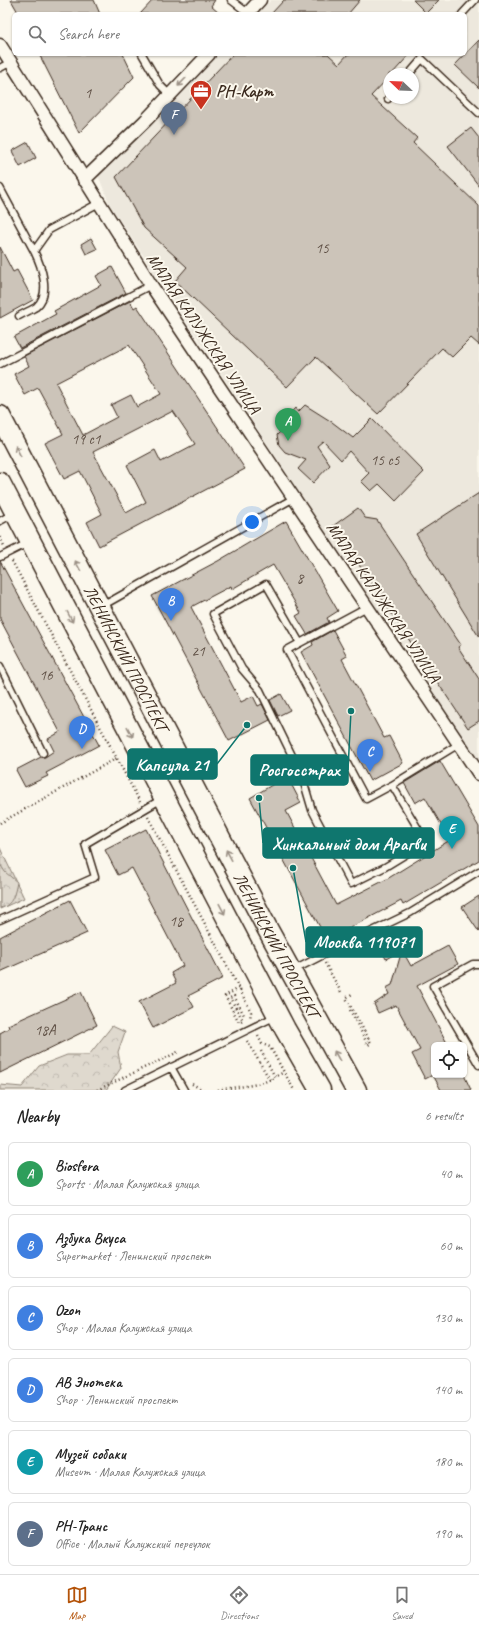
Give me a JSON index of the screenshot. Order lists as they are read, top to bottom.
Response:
{
  "streets": {
    "main road": ["ЛЕНИНСКИЙ ПРОСПЕКТ"],
    "street": ["МАЛАЯ КАЛУЖСКАЯ УЛИЦА"]
  },
  "places": {
    "office": ["РН-Карт"],
    "other": [
      "Росгосстрах",
      "Капсула 21",
      "Хинкальный дом Арагви",
      "Москва 119071"
    ]
  },
  "house_numbers": [
    "1",
    "15",
    "19 с1",
    "15 с5",
    "8",
    "21",
    "16",
    "18",
    "18А"
  ],
  "north": "top left",
  "page": {
    "search": "Search here",
    "pins": [
      "F",
      "A",
      "B",
      "D",
      "C",
      "E"
    ],
    "heading": ["Nearby", "6 results"],
    "list": [
      {
        "mark": "A",
        "name": "Biosfera",
        "note": "Sports · Малая Калужская улица",
        "value": "40 m"
      },
      {
        "mark": "B",
        "name": "Азбука Вкуса",
        "note": "Supermarket · Ленинский проспект",
        "value": "60 m"
      },
      {
        "mark": "C",
        "name": "Ozon",
        "note": "Shop · Малая Калужская улица",
        "value": "130 m"
      },
      {
        "mark": "D",
        "name": "АВ Энотека",
        "note": "Shop · Ленинский проспект",
        "value": "140 m"
      },
      {
        "mark": "E",
        "name": "Музей собаки",
        "note": "Museum · Малая Калужская улица",
        "value": "180 m"
      },
      {
        "mark": "F",
        "name": "РН-Транс",
        "note": "Office · Малый Калужский переулок",
        "value": "190 m"
      }
    ],
    "nav": ["Map", "Directions", "Saved"]
  }
}
